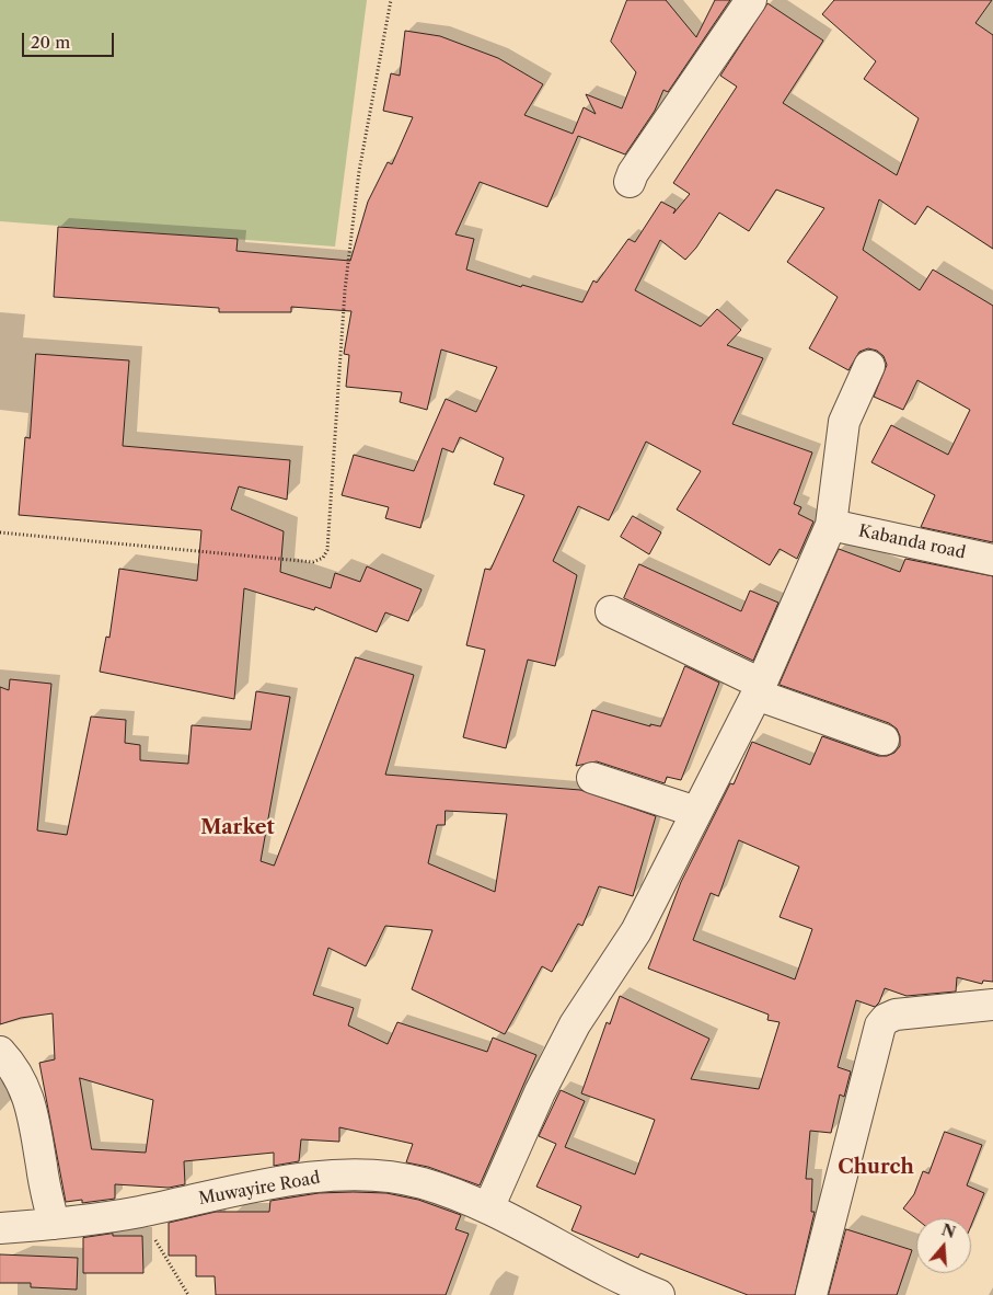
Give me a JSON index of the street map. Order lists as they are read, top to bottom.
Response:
{
  "streets": {
    "street": ["Kabanda road", "Muwayire Road"]
  },
  "districts": ["Market", "Church"],
  "scale_bar": "20 m",
  "north": "top"
}
